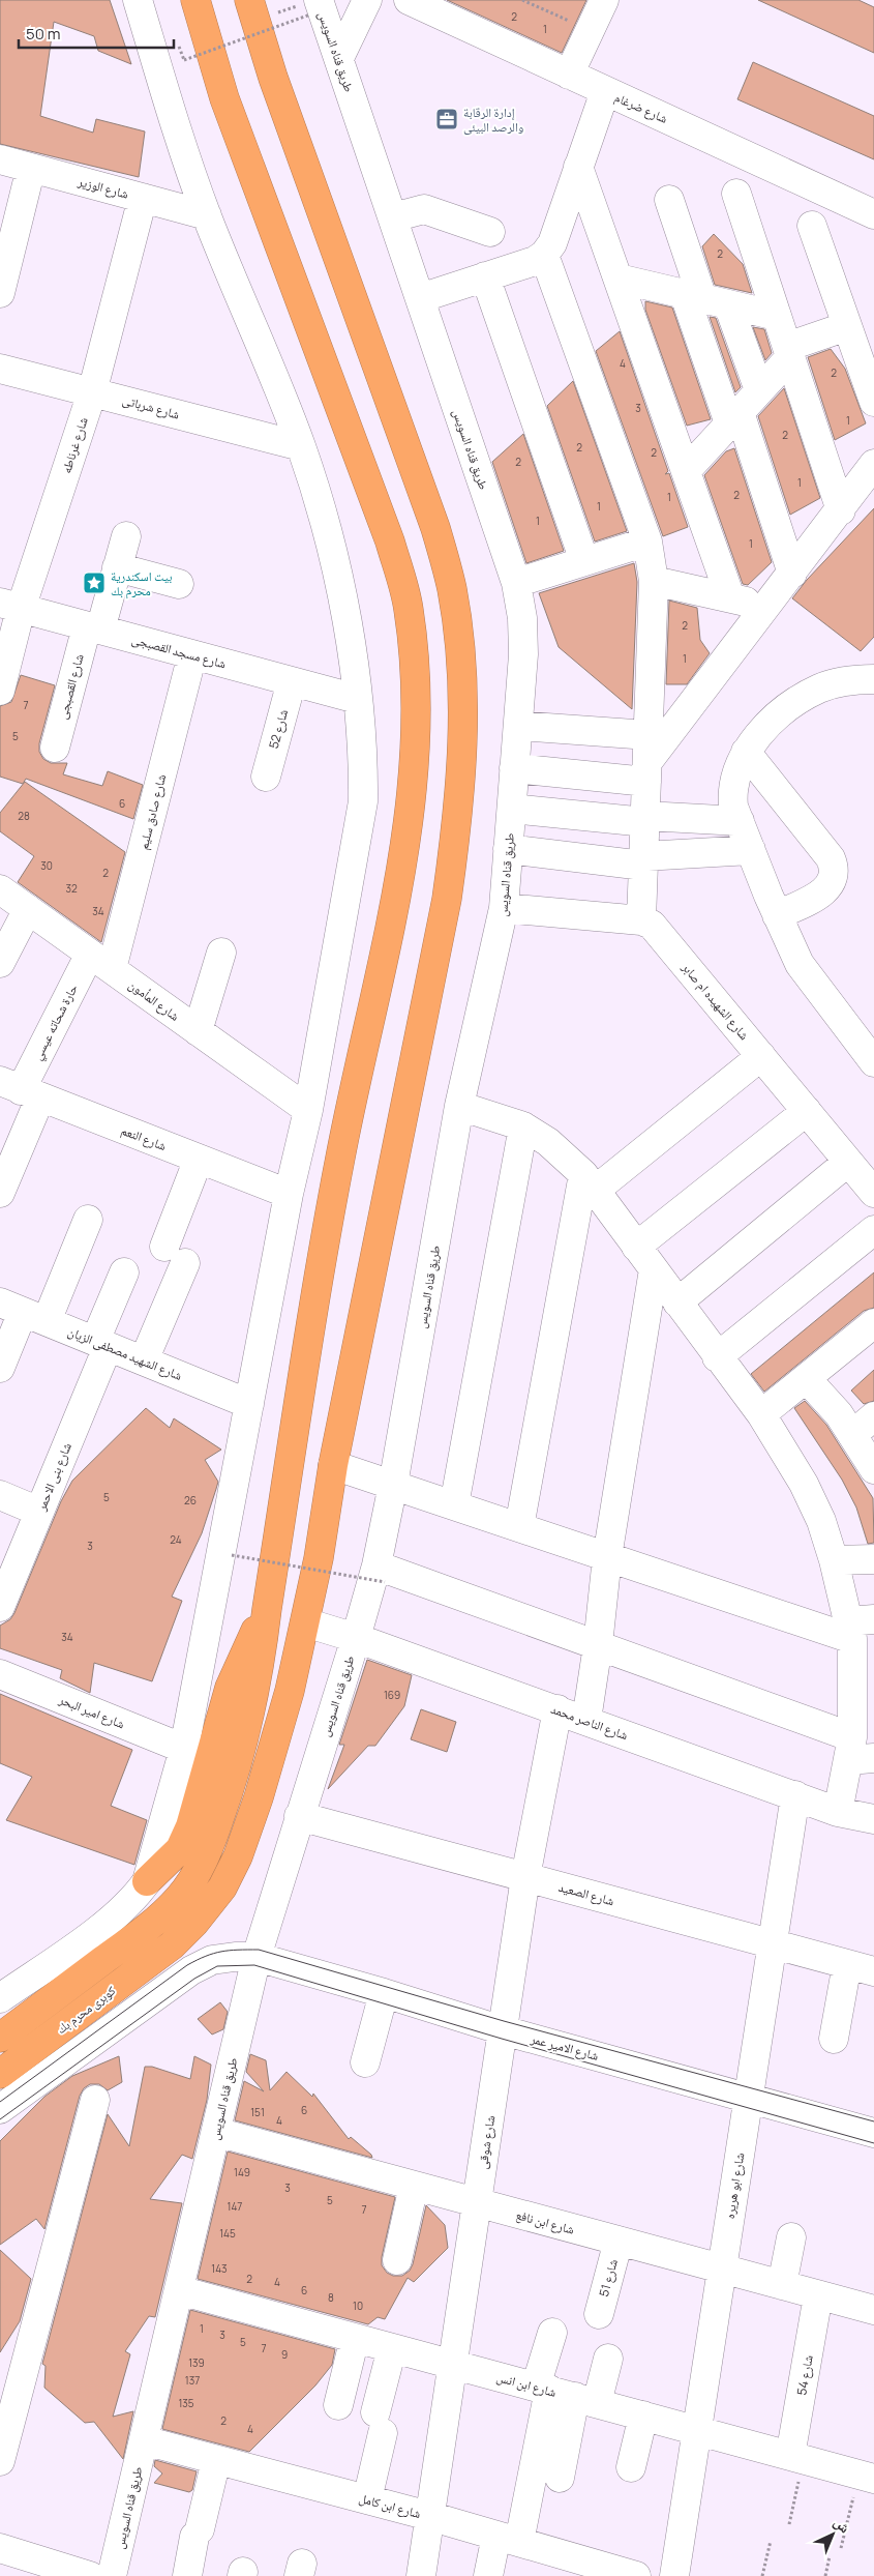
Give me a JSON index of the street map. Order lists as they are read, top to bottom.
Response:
{
  "streets": {
    "highway": ["كوبرى محرم بك"],
    "street": [
      "طريق قناه السويس",
      "شارع ضرغام",
      "شارع الوزير",
      "شارع شرباتى",
      "شارع غرناطه",
      "شارع مسجد القصبجى",
      "شارع القصبجى",
      "شارع 52",
      "شارع صادق سليم",
      "شارع المأمون",
      "شارع الشهيده ام صابر",
      "حارة شحاته عيسي",
      "شارع النعم",
      "شارع الشهيد مصطفى الزيان",
      "شارع بنى الاحمر",
      "شارع امير البحر",
      "شارع الناصر محمد",
      "شارع الصعيد",
      "شارع الامير عمر",
      "شارع شوقى",
      "شارع ابو هريره",
      "شارع ابن نافع",
      "شارع 51",
      "شارع 54",
      "شارع ابن انس",
      "شارع ابن كامل"
    ]
  },
  "crossings": [
    ["طريق قناه السويس", "شارع الناصر محمد"],
    ["طريق قناه السويس", "شارع الصعيد"],
    ["طريق قناه السويس", "شارع الامير عمر"],
    ["طريق قناه السويس", "شارع ابن نافع"],
    ["طريق قناه السويس", "شارع ابن انس"],
    ["طريق قناه السويس", "شارع ابن كامل"],
    ["شارع الوزير", "شارع غرناطه"],
    ["شارع شرباتى", "شارع غرناطه"],
    ["شارع غرناطه", "شارع مسجد القصبجى"],
    ["شارع مسجد القصبجى", "شارع القصبجى"],
    ["شارع مسجد القصبجى", "شارع 52"],
    ["شارع مسجد القصبجى", "شارع صادق سليم"],
    ["شارع صادق سليم", "شارع المأمون"],
    ["شارع صادق سليم", "حارة شحاته عيسي"],
    ["شارع المأمون", "حارة شحاته عيسي"],
    ["حارة شحاته عيسي", "شارع النعم"],
    ["شارع الشهيد مصطفى الزيان", "شارع بنى الاحمر"],
    ["شارع الناصر محمد", "كوبرى محرم بك"],
    ["شارع الناصر محمد", "شارع شوقى"],
    ["شارع الناصر محمد", "شارع ابو هريره"],
    ["شارع الصعيد", "شارع شوقى"],
    ["شارع الصعيد", "شارع ابو هريره"],
    ["شارع الامير عمر", "شارع شوقى"],
    ["شارع الامير عمر", "شارع ابو هريره"],
    ["شارع شوقى", "شارع ابن نافع"],
    ["شارع شوقى", "شارع ابن انس"],
    ["شارع شوقى", "شارع ابن كامل"],
    ["شارع ابو هريره", "شارع ابن نافع"],
    ["شارع ابو هريره", "شارع ابن انس"],
    ["شارع ابن نافع", "شارع 51"],
    ["شارع ابن نافع", "شارع 54"],
    ["شارع 54", "شارع ابن انس"]
  ],
  "places": {
    "office": ["إدارة الرقابة والرصد البيئى"],
    "place": ["بيت اسكندرية محرم بك"]
  },
  "house_numbers": [
    "2",
    "1",
    "2",
    "4",
    "2",
    "3",
    "1",
    "2",
    "2",
    "2",
    "2",
    "1",
    "2",
    "1",
    "1",
    "1",
    "1",
    "2",
    "1",
    "7",
    "5",
    "6",
    "28",
    "30",
    "2",
    "32",
    "34",
    "5",
    "26",
    "24",
    "3",
    "34",
    "169",
    "6",
    "151",
    "4",
    "149",
    "3",
    "5",
    "147",
    "7",
    "145",
    "143",
    "2",
    "4",
    "6",
    "8",
    "10",
    "1",
    "3",
    "5",
    "7",
    "9",
    "139",
    "137",
    "135",
    "2",
    "4"
  ],
  "scale_bar": "50 m",
  "north": "top right"
}
